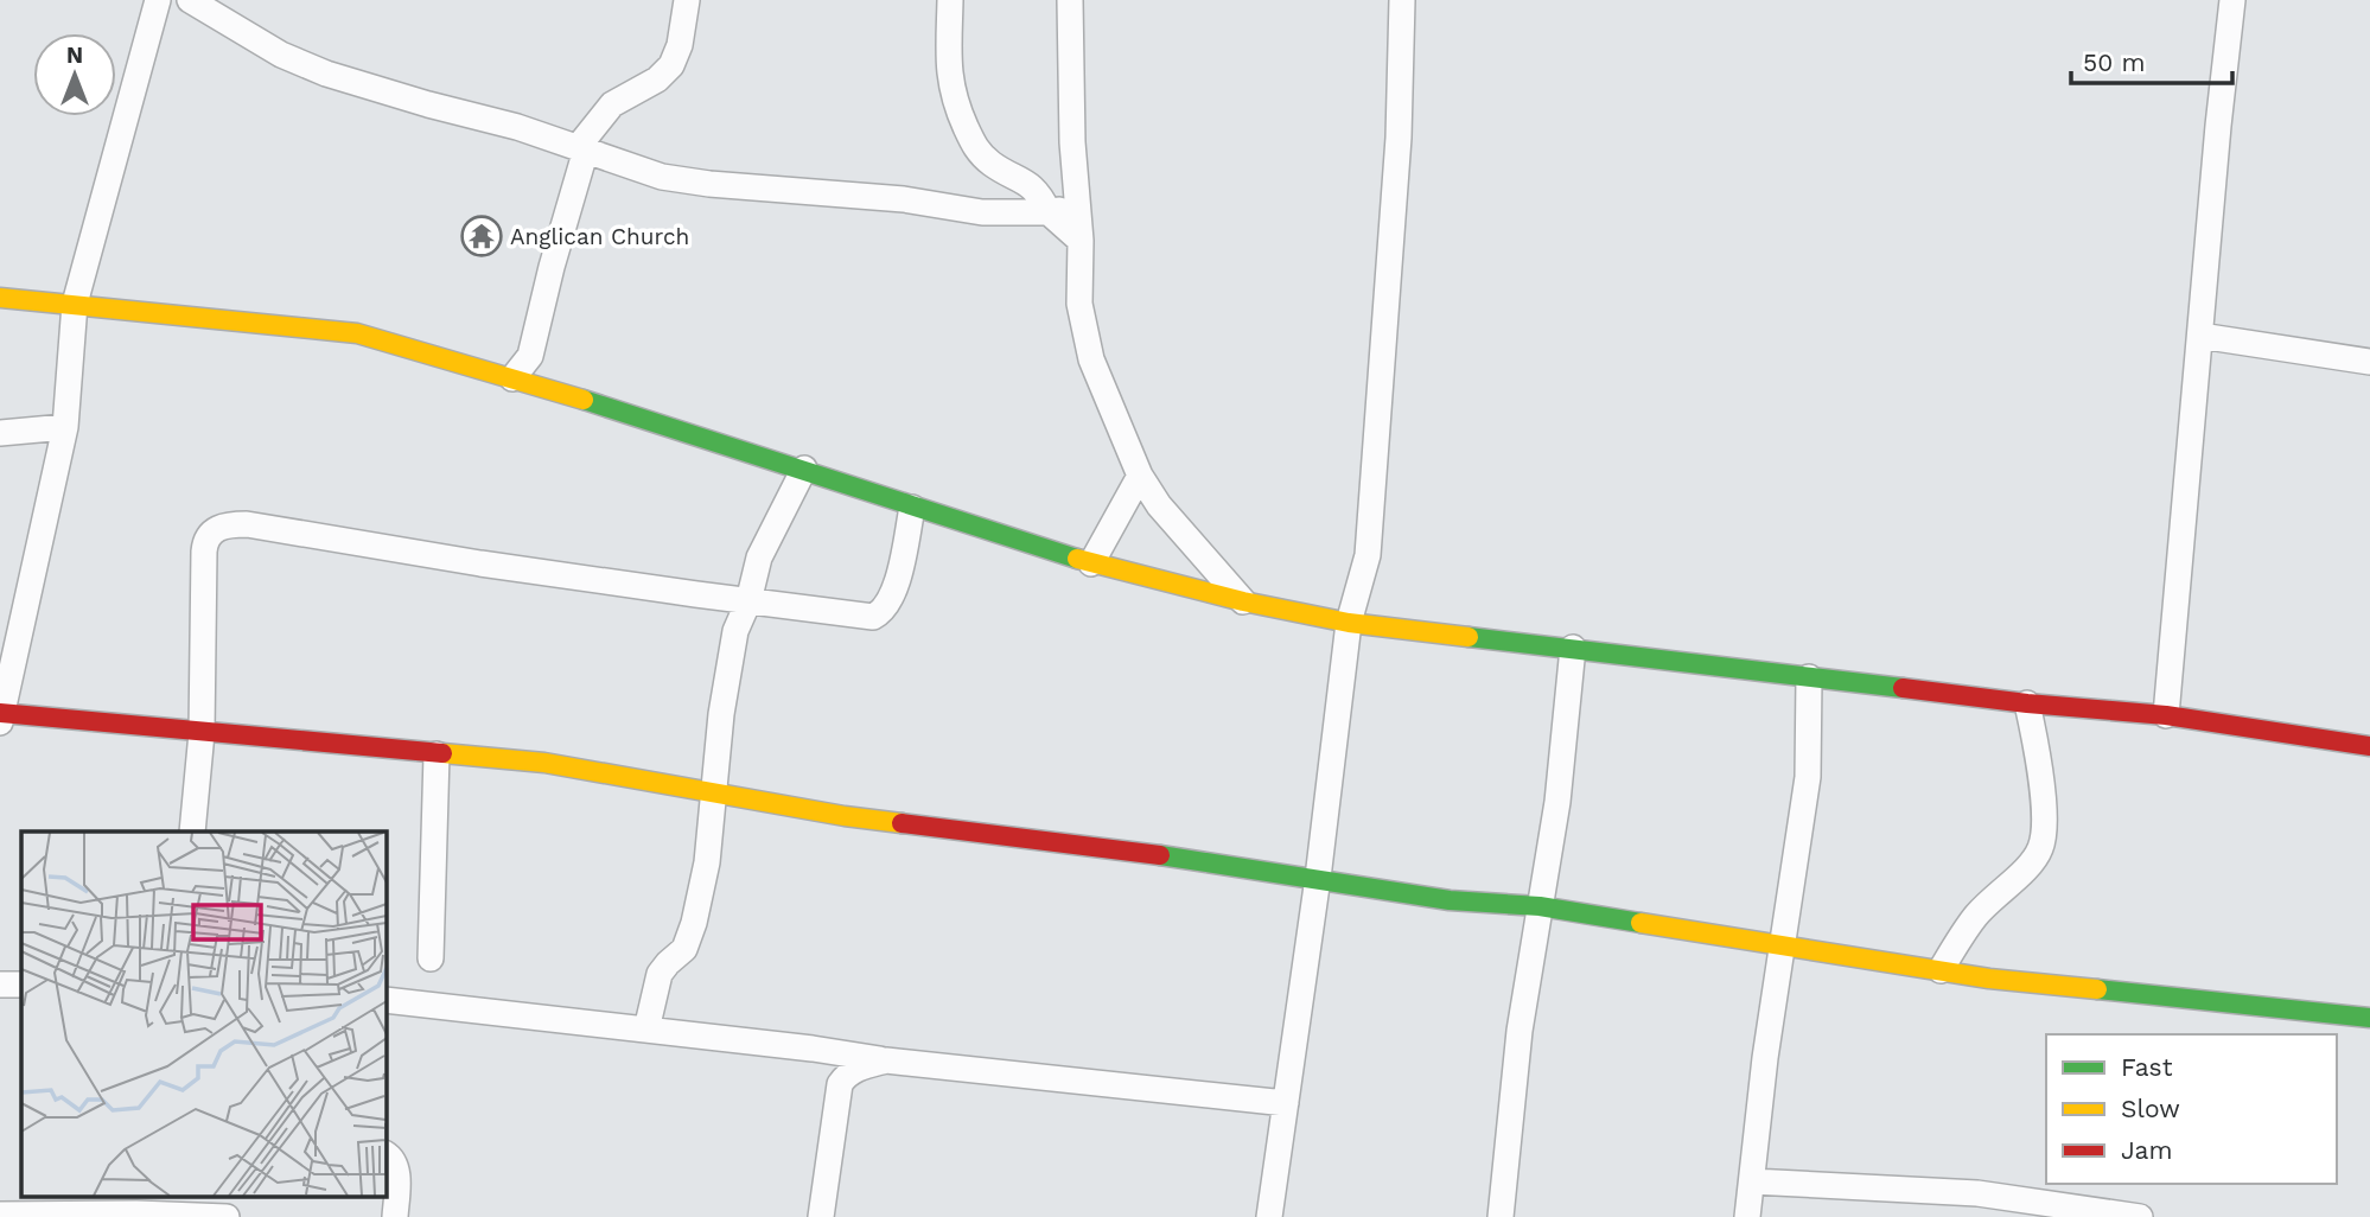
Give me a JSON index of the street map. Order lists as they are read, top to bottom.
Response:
{
  "places": {
    "temple": ["Anglican Church"]
  },
  "legend": ["Fast", "Slow", "Jam"],
  "scale_bar": "50 m",
  "north": "top"
}
